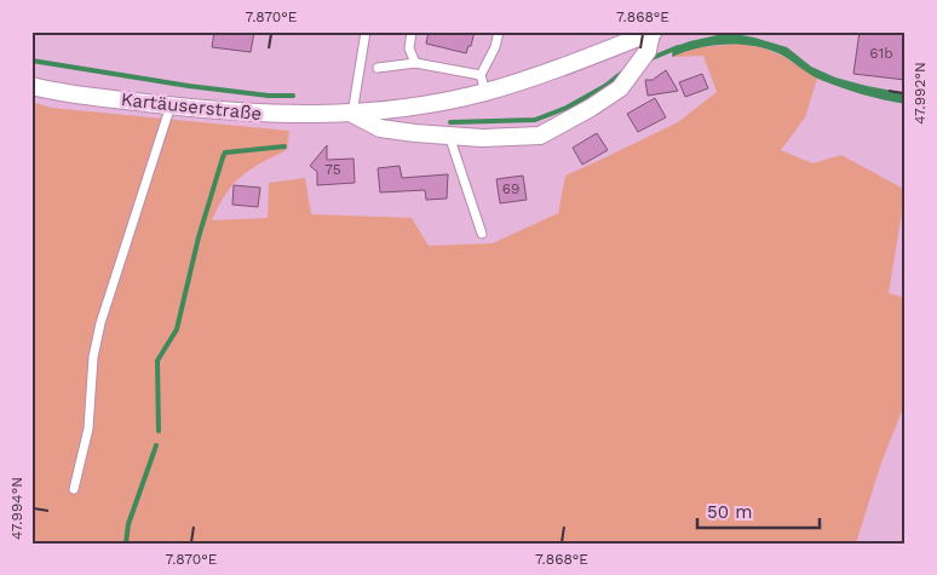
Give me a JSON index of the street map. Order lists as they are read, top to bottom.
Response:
{
  "streets": {
    "street": ["Kartäuserstraße"]
  },
  "house_numbers": ["61b", "75", "69"],
  "scale_bar": "50 m",
  "coordinates": [
    "7.870°E",
    "7.868°E",
    "47.992°N",
    "47.994°N"
  ]
}
